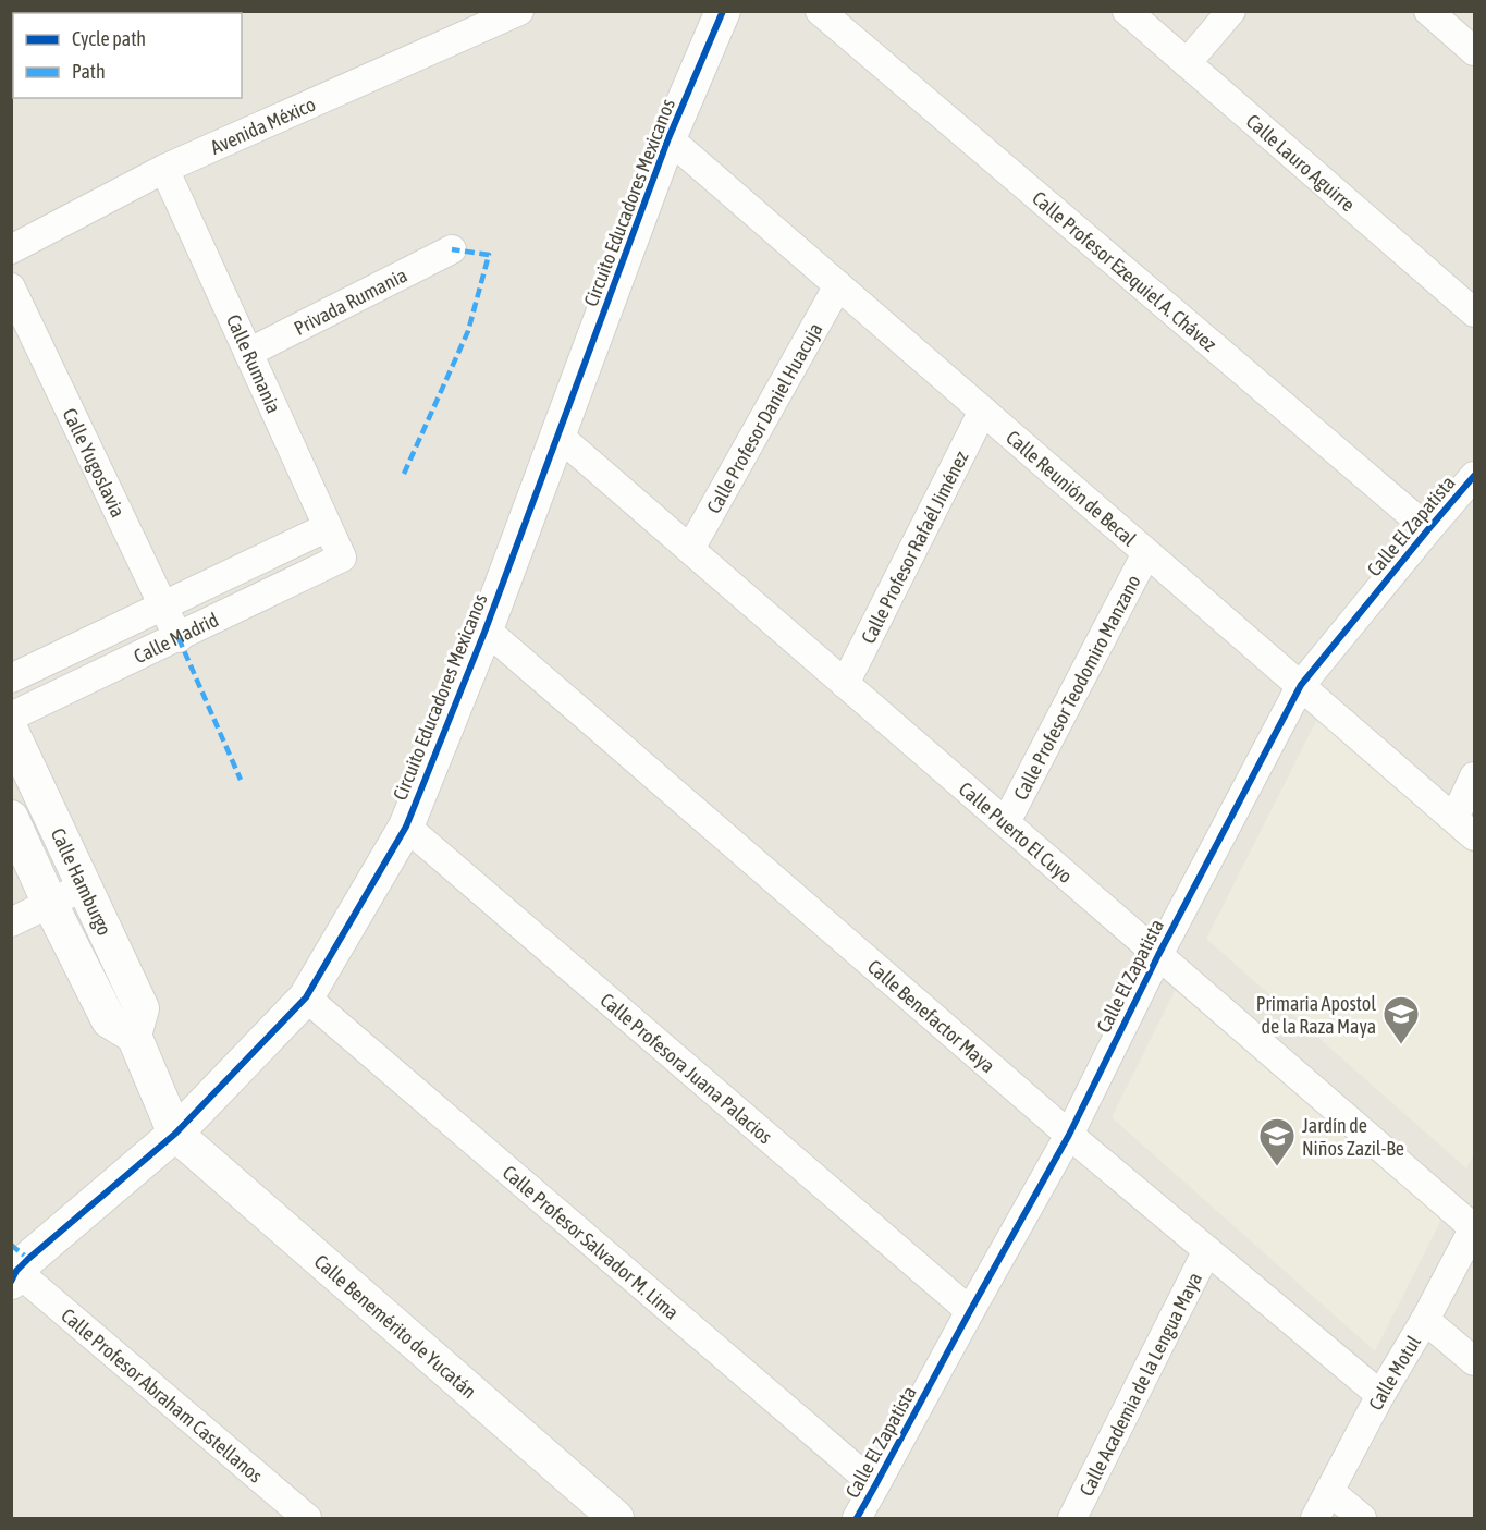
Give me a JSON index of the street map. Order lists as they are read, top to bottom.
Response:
{
  "streets": {
    "street": [
      "Avenida México",
      "Calle Lauro Aguirre",
      "Circuito Educadores Mexicanos",
      "Calle Profesor Ezequiel A. Chávez",
      "Privada Rumania",
      "Calle Rumania",
      "Calle Profesor Daniel Huacuja",
      "Calle Yugoslavia",
      "Calle Reunión de Becal",
      "Calle El Zapatista",
      "Calle Profesor Rafaél Jiménez",
      "Calle Madrid",
      "Calle Profesor Teodomiro Manzano",
      "Calle Puerto El Cuyo",
      "Calle Hamburgo",
      "Calle Benefactor Maya",
      "Calle Profesora Juana Palacios",
      "Calle Profesor Salvador M. Lima",
      "Calle Benemérito de Yucatán",
      "Calle Motul",
      "Calle Academia de la Lengua Maya",
      "Calle Profesor Abraham Castellanos"
    ]
  },
  "crossings": [
    ["Avenida México", "Calle Rumania"],
    ["Circuito Educadores Mexicanos", "Calle Reunión de Becal"],
    ["Circuito Educadores Mexicanos", "Calle Puerto El Cuyo"],
    ["Circuito Educadores Mexicanos", "Calle Benefactor Maya"],
    ["Circuito Educadores Mexicanos", "Calle Profesora Juana Palacios"],
    ["Circuito Educadores Mexicanos", "Calle Profesor Salvador M. Lima"],
    ["Circuito Educadores Mexicanos", "Calle Benemérito de Yucatán"],
    ["Circuito Educadores Mexicanos", "Calle Profesor Abraham Castellanos"],
    ["Calle Profesor Ezequiel A. Chávez", "Calle El Zapatista"],
    ["Privada Rumania", "Calle Rumania"],
    ["Calle Rumania", "Calle Madrid"],
    ["Calle Profesor Daniel Huacuja", "Calle Reunión de Becal"],
    ["Calle Profesor Daniel Huacuja", "Calle Puerto El Cuyo"],
    ["Calle Yugoslavia", "Calle Madrid"],
    ["Calle Reunión de Becal", "Calle El Zapatista"],
    ["Calle Reunión de Becal", "Calle Profesor Rafaél Jiménez"],
    ["Calle Reunión de Becal", "Calle Profesor Teodomiro Manzano"],
    ["Calle El Zapatista", "Calle Puerto El Cuyo"],
    ["Calle El Zapatista", "Calle Benefactor Maya"],
    ["Calle El Zapatista", "Calle Profesora Juana Palacios"],
    ["Calle El Zapatista", "Calle Profesor Salvador M. Lima"],
    ["Calle Profesor Rafaél Jiménez", "Calle Puerto El Cuyo"],
    ["Calle Profesor Teodomiro Manzano", "Calle Puerto El Cuyo"],
    ["Calle Puerto El Cuyo", "Calle Motul"],
    ["Calle Benefactor Maya", "Calle Motul"],
    ["Calle Benefactor Maya", "Calle Academia de la Lengua Maya"]
  ],
  "places": {
    "school or university": ["Primaria Apostol de la Raza Maya", "Jardín de Niños Zazil-Be"]
  },
  "legend": ["Cycle path", "Path"]
}
